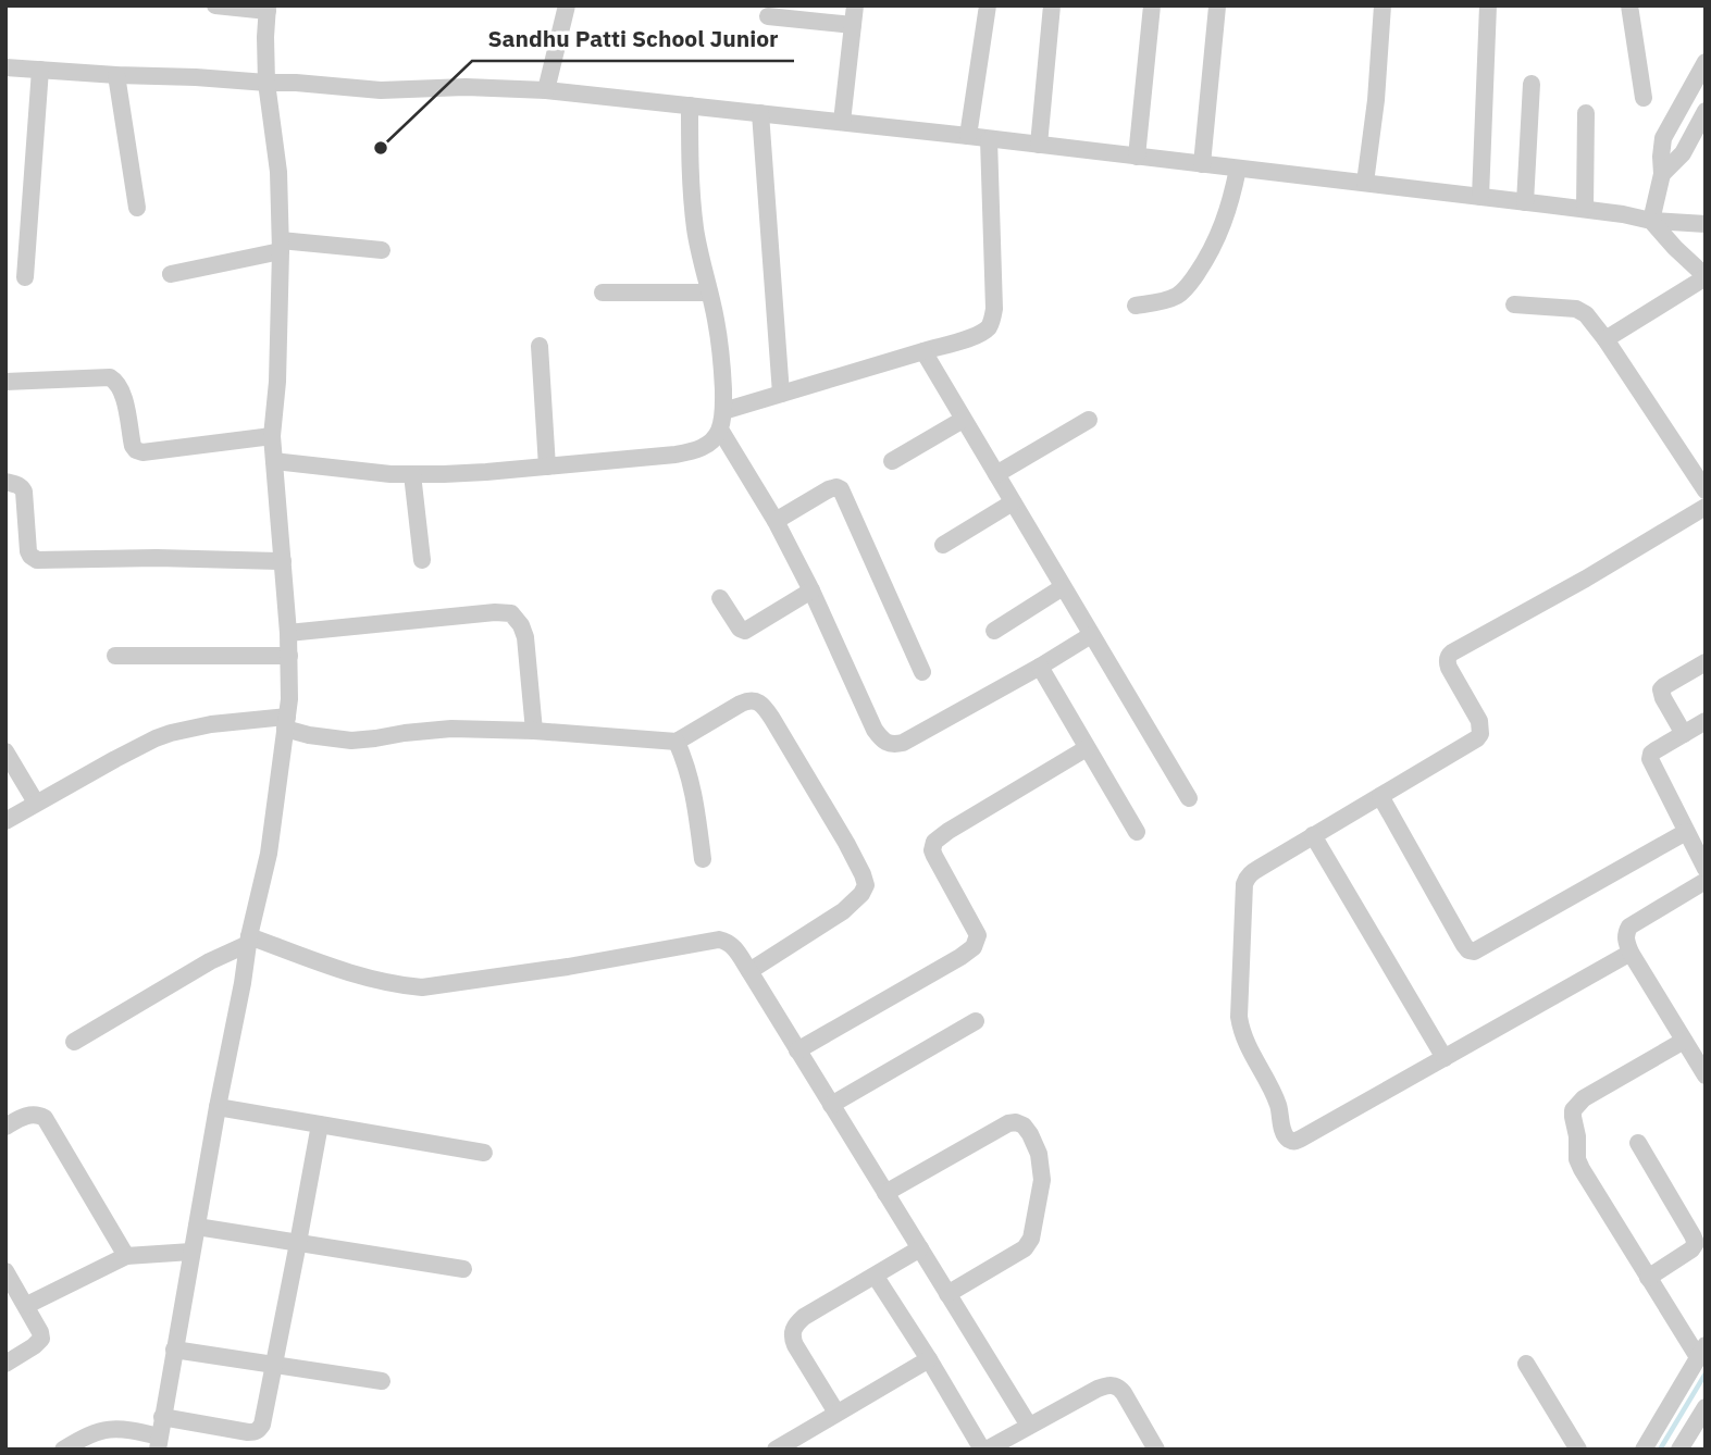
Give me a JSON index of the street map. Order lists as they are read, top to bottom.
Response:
{
  "places": ["Sandhu Patti School Junior"]
}
